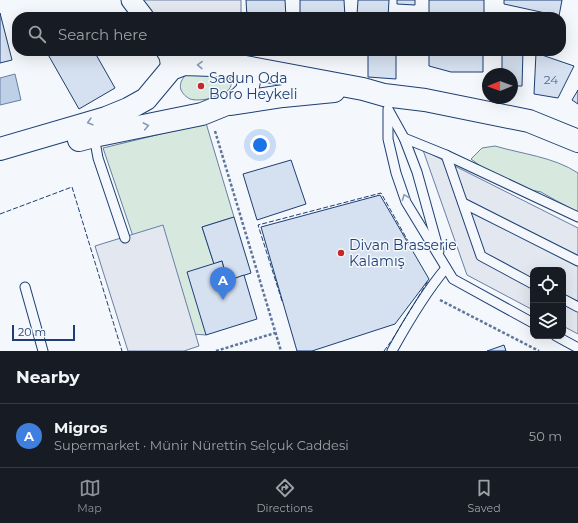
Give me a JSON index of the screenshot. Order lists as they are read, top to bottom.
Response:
{
  "places": ["Sadun Oda Boro Heykeli", "Divan Brasserie Kalamış"],
  "house_numbers": ["24"],
  "scale_bar": "20 m",
  "north": "left",
  "page": {
    "search": "Search here",
    "pins": "A",
    "scale": "20 m",
    "heading": "Nearby",
    "list": [
      {
        "mark": "A",
        "name": "Migros",
        "note": "Supermarket · Münir Nürettin Selçuk Caddesi",
        "value": "50 m"
      }
    ],
    "nav": ["Map", "Directions", "Saved"]
  }
}
